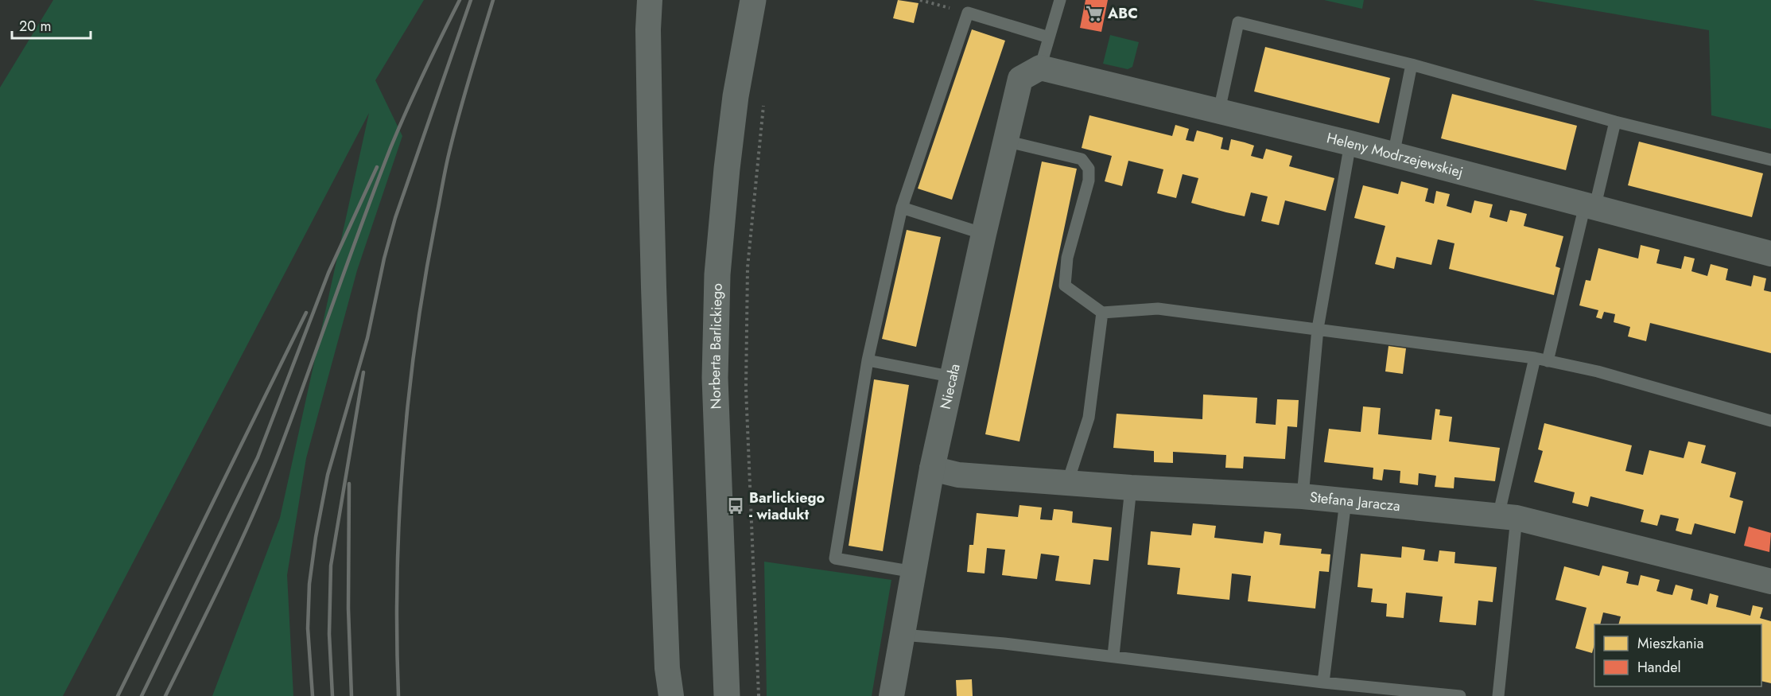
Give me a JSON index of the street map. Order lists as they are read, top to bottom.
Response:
{
  "streets": {
    "street": [
      "Heleny Modrzejewskiej",
      "Norberta Barlickiego",
      "Niecała",
      "Stefana Jaracza"
    ]
  },
  "crossings": [
    ["Heleny Modrzejewskiej", "Niecała"],
    ["Niecała", "Stefana Jaracza"]
  ],
  "places": {
    "supermarket": ["ABC"],
    "bus stop": ["Barlickiego - wiadukt"]
  },
  "legend": ["Mieszkania", "Handel"],
  "scale_bar": "20 m"
}
